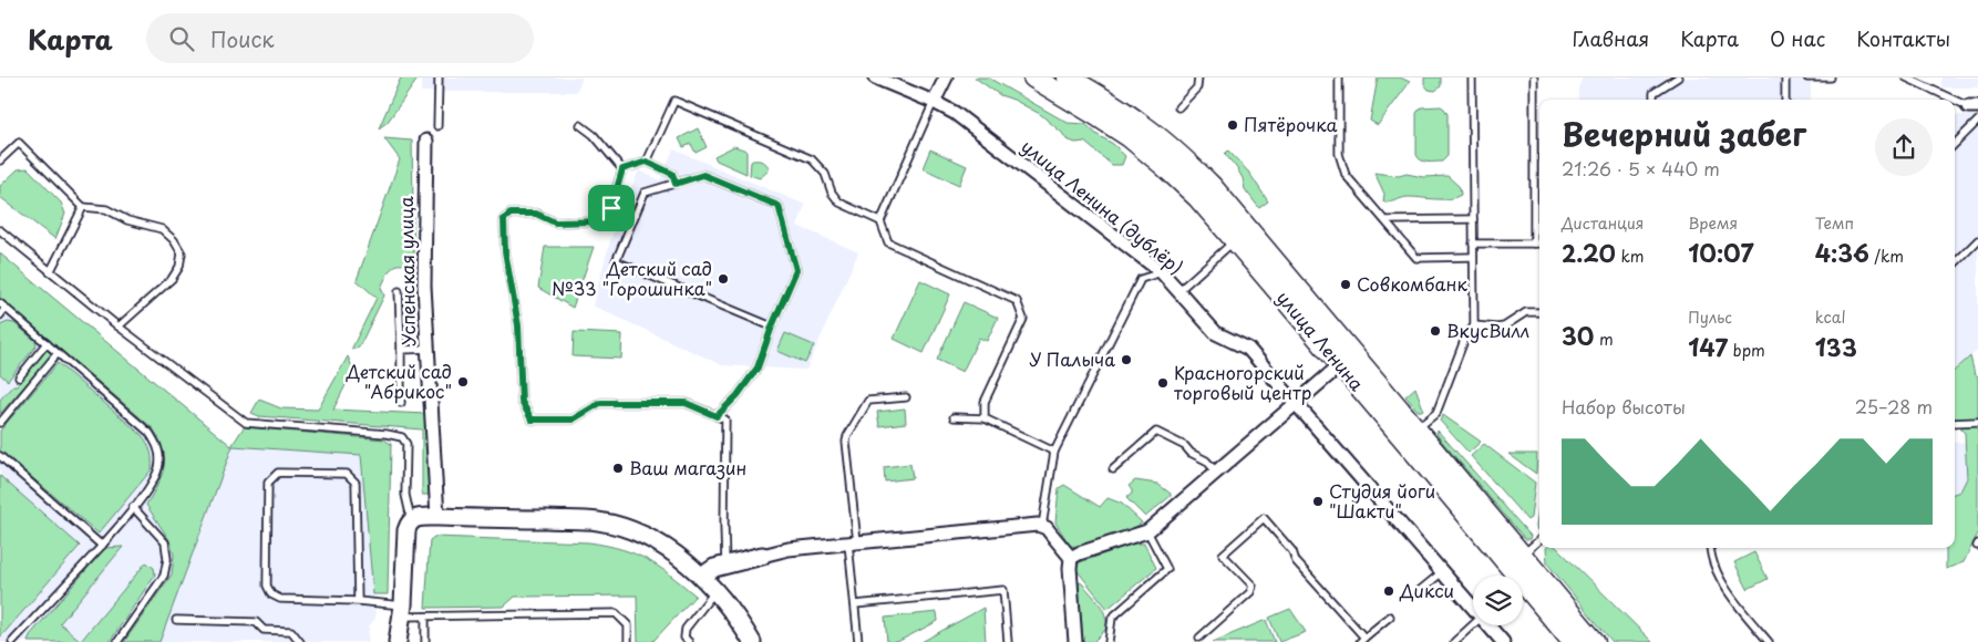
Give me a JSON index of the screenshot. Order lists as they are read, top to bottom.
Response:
{
  "streets": {
    "main road": ["улица Ленина"],
    "street": ["улица Ленина (дублёр)", "Успенская улица"]
  },
  "places": [
    "Пятёрочка",
    "Детский сад №33 \"Горошинка\"",
    "Совкомбанк",
    "ВкусВилл",
    "У Палыча",
    "Детский сад \"Абрикос\"",
    "Красногорский торговый центр",
    "Ваш магазин",
    "Студия йоги \"Шакти\"",
    "Дикси"
  ],
  "page": {
    "header": "Карта",
    "search": "Поиск",
    "nav": [
      "Главная",
      "Карта",
      "О нас",
      "Контакты"
    ],
    "heading": ["Вечерний забег", "21:26 · 5 × 440 m"],
    "stats": [
      ["Дистанция", "2.20 km"],
      ["Время", "10:07"],
      ["Темп", "4:36 /km"],
      ["30 m"],
      ["Пульс", "147 bpm"],
      ["kcal", "133"]
    ],
    "chart": ["Набор высоты", "25–28 m"]
  }
}
